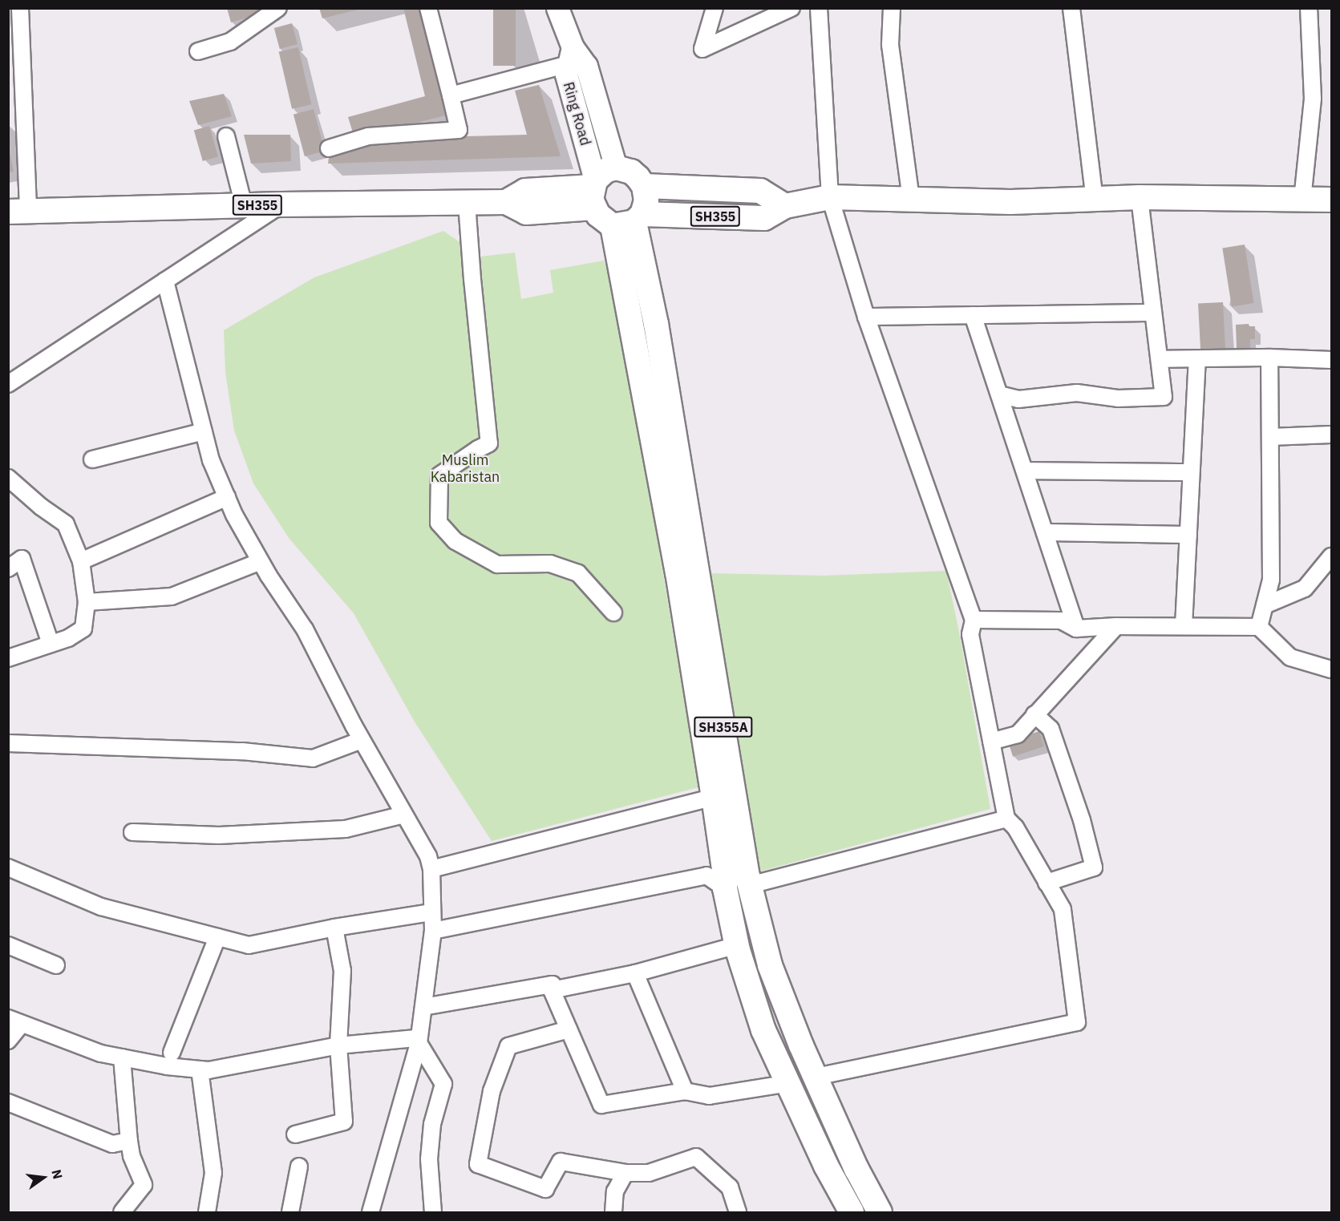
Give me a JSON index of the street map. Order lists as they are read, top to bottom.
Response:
{
  "streets": {
    "main road": ["SH355", "SH355A"],
    "street": ["Ring Road"]
  },
  "crossings": [
    ["Ring Road", "SH355"],
    ["Ring Road", "SH355A"],
    ["SH355", "SH355A"]
  ],
  "parks": ["Muslim Kabaristan"],
  "north": "right"
}
